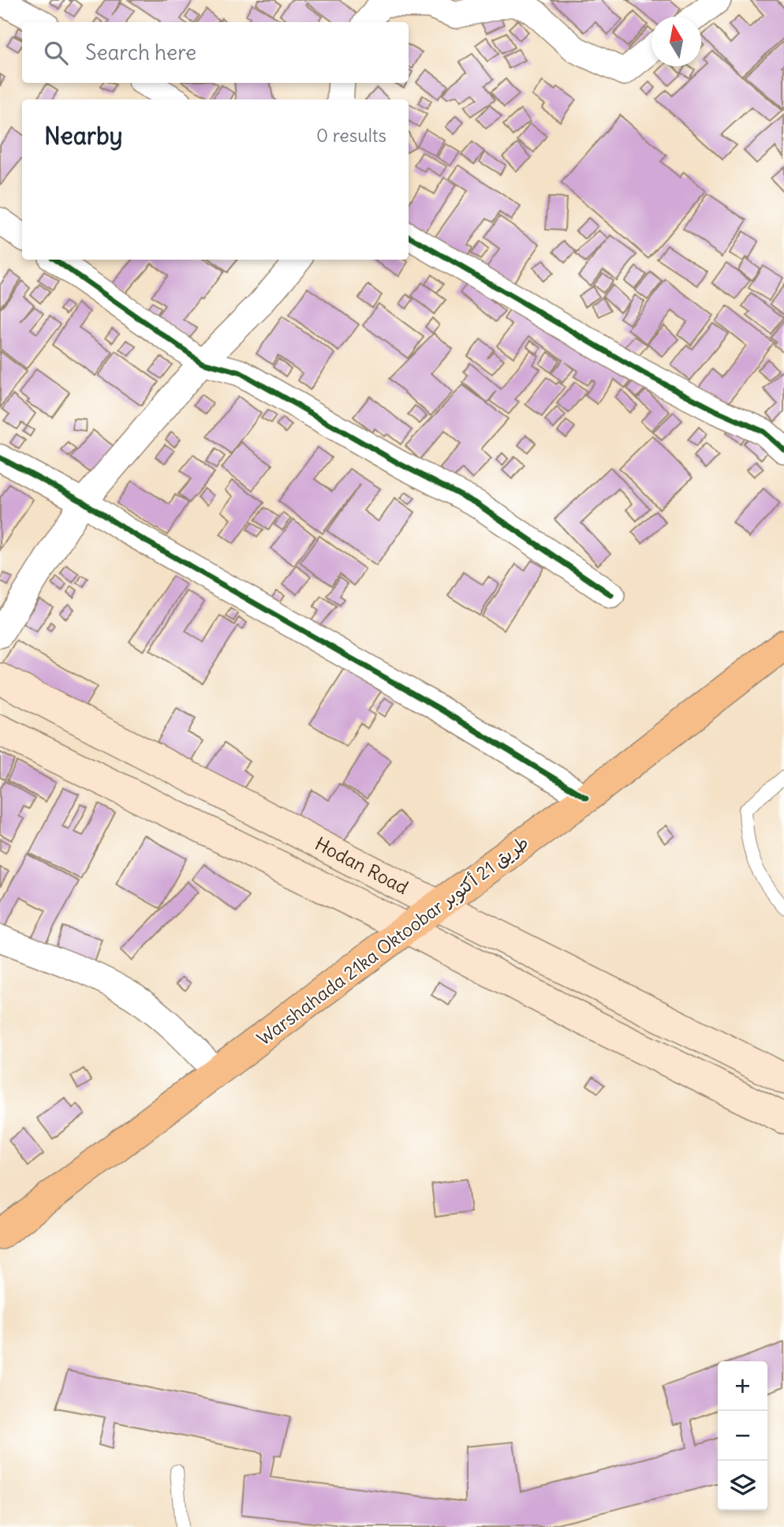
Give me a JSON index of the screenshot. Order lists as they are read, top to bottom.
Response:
{
  "streets": {
    "main road": ["Hodan Road", "Warshahada 21ka Oktoobar طريق 21 أكتوبر"]
  },
  "crossings": [
    ["Hodan Road", "Warshahada 21ka Oktoobar طريق 21 أكتوبر"]
  ],
  "north": "top",
  "page": {
    "search": "Search here",
    "heading": ["Nearby", "0 results"],
    "map_buttons": ["+", "−"]
  }
}
